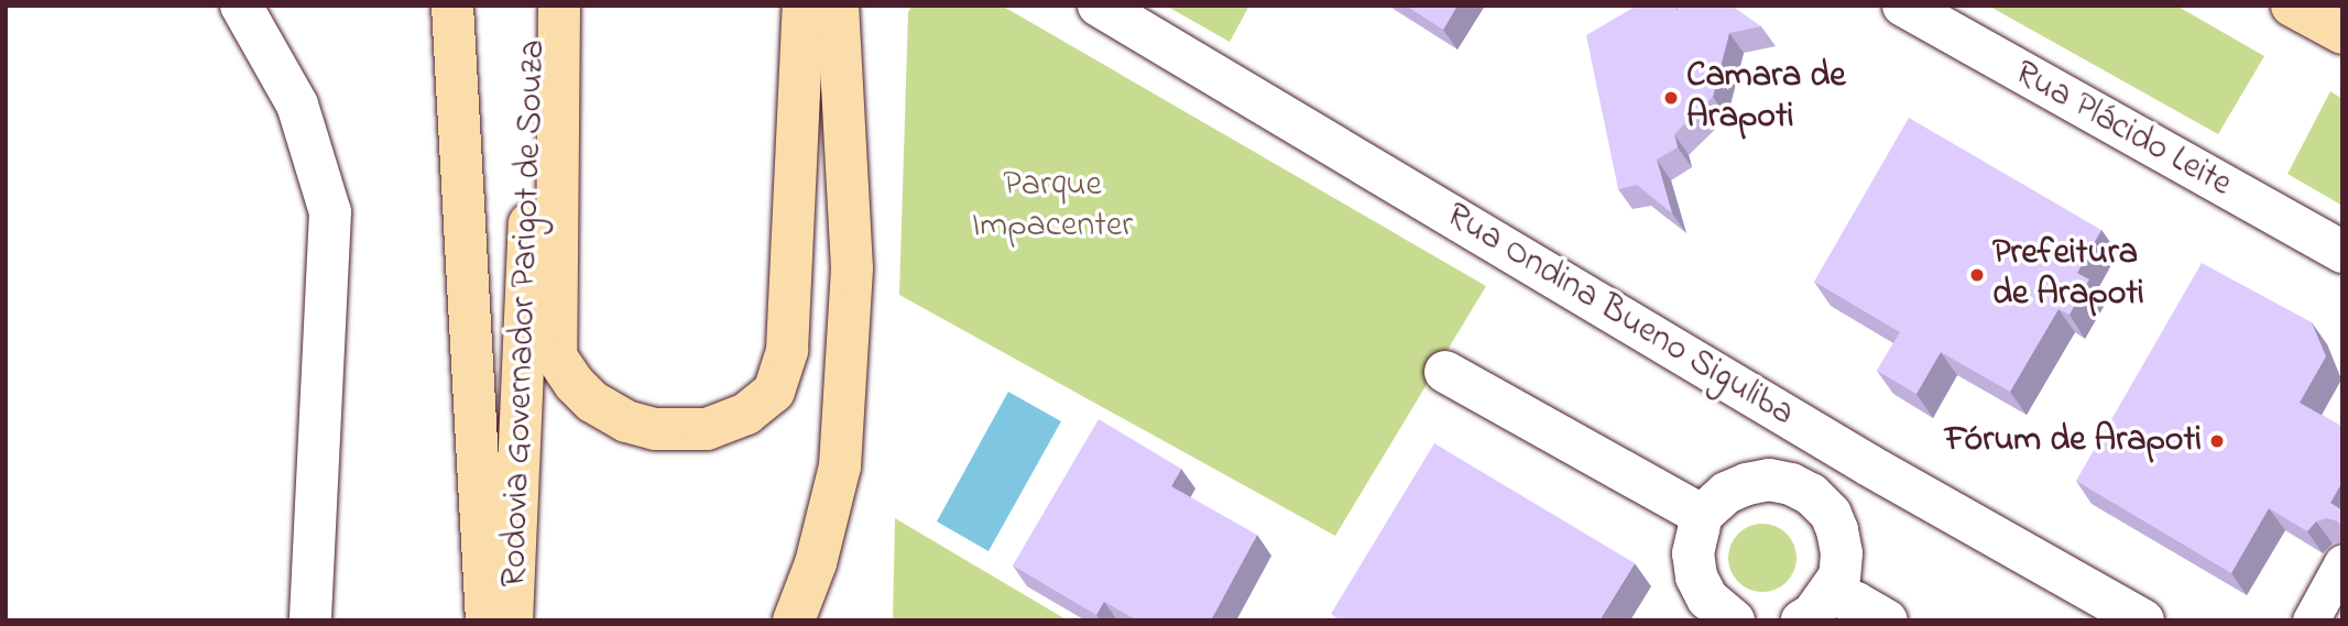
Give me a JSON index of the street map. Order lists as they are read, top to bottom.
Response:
{
  "streets": {
    "main road": ["Rodovia Governador Parigot de Souza"],
    "street": ["Rua Plácido Leite", "Rua Ondina Bueno Siguliba"]
  },
  "parks": ["Parque Impacenter"],
  "places": ["Camara de Arapoti", "Prefeitura de Arapoti", "Fórum de Arapoti"]
}
